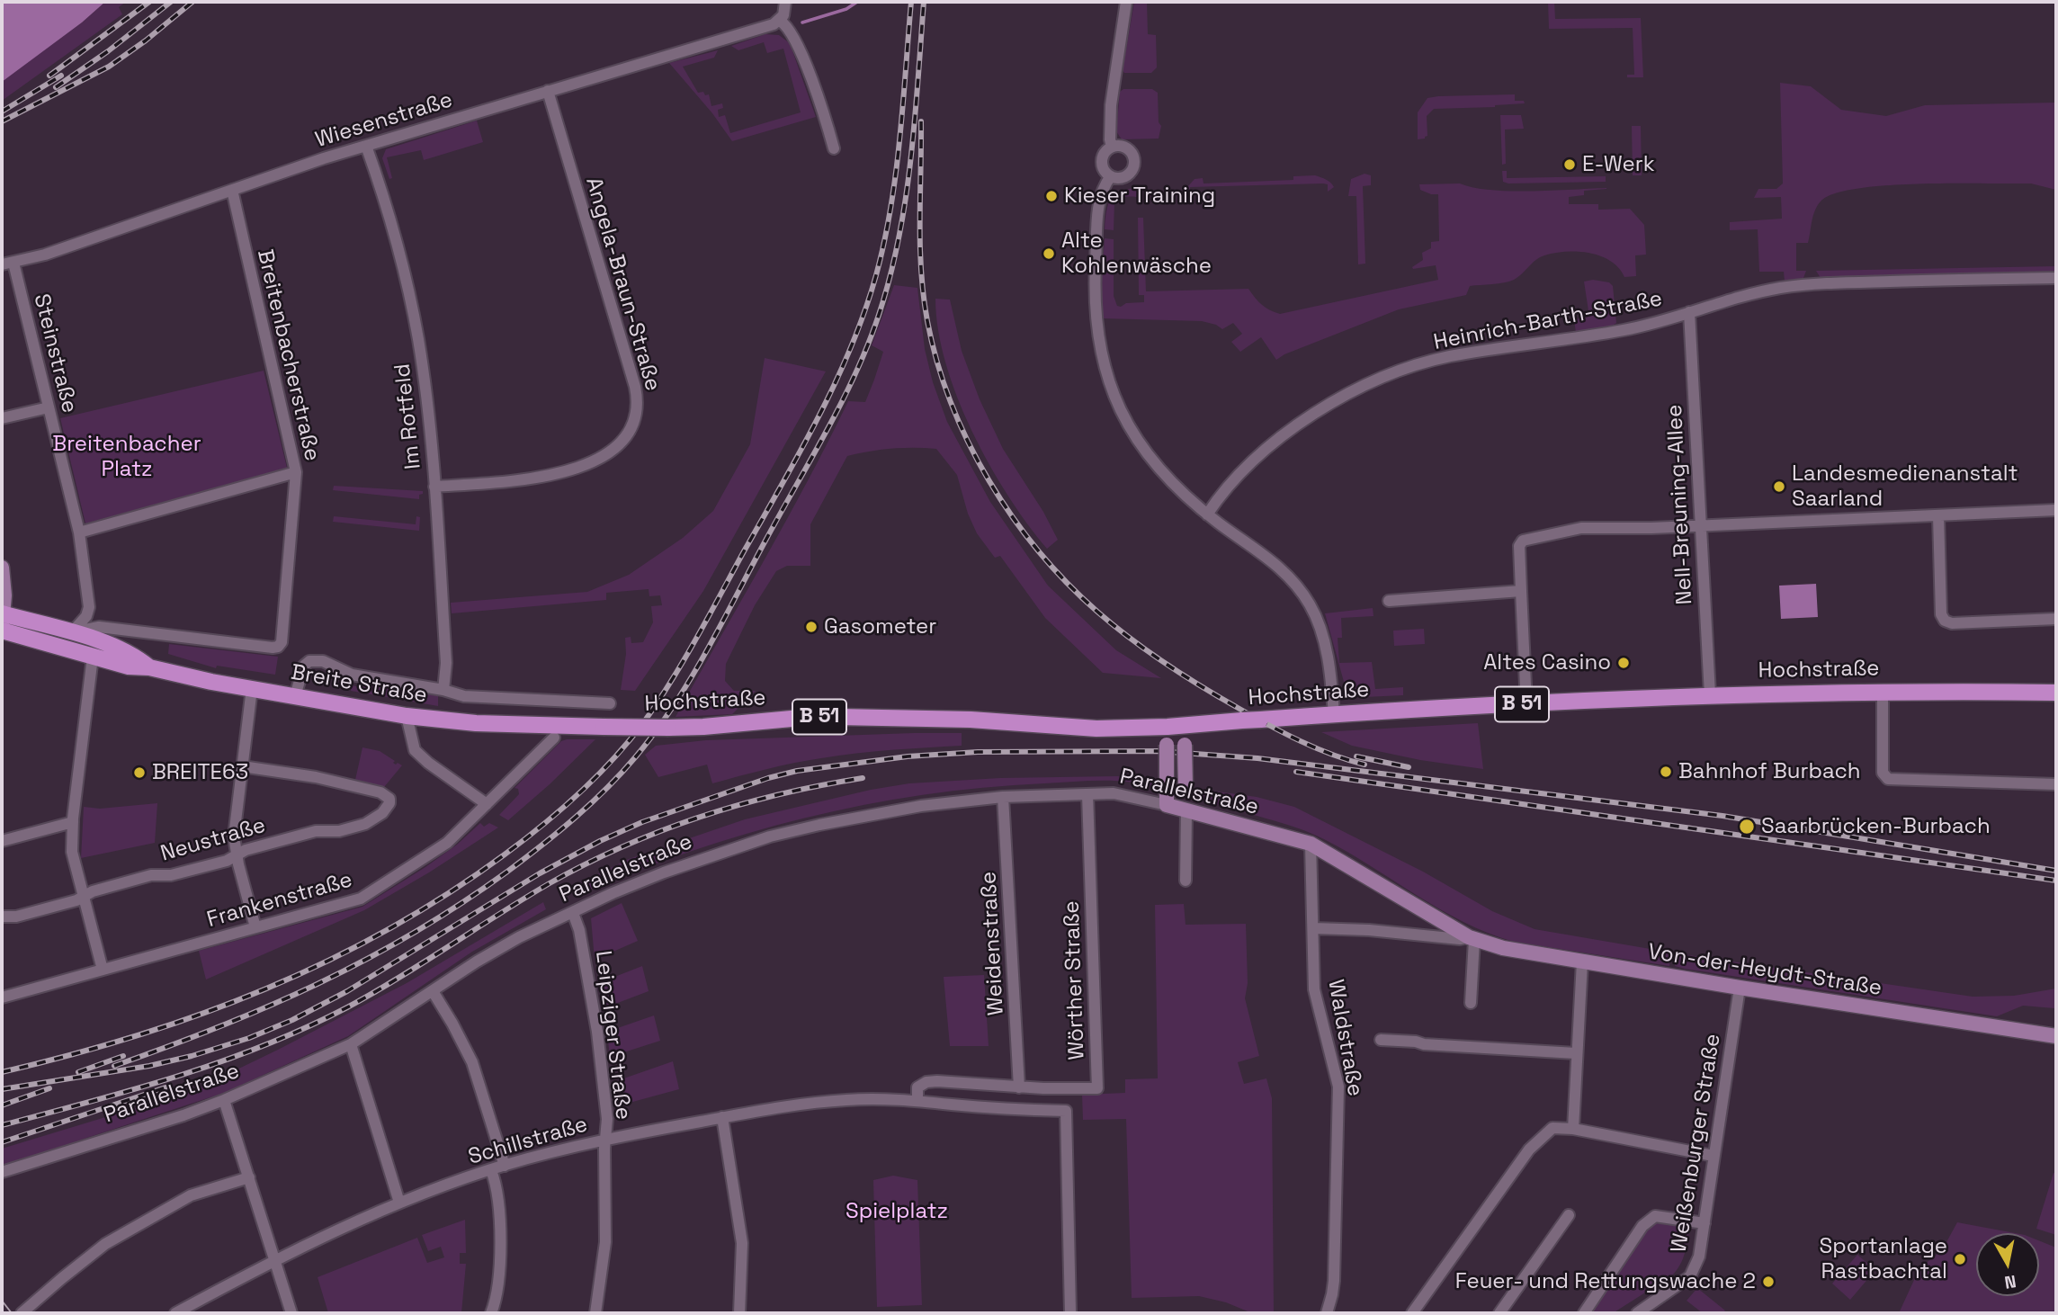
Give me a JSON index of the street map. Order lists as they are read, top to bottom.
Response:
{
  "streets": {
    "main road": [
      "Hochstraße",
      "Breite Straße",
      "B 51",
      "Parallelstraße",
      "Von-der-Heydt-Straße"
    ],
    "street": [
      "Wiesenstraße",
      "Angela-Braun-Straße",
      "Heinrich-Barth-Straße",
      "Steinstraße",
      "Breitenbacherstraße",
      "Im Rotfeld",
      "Nell-Breuning-Allee",
      "Neustraße",
      "Frankenstraße",
      "Weidenstraße",
      "Wörther Straße",
      "Leipziger Straße",
      "Waldstraße",
      "Schillstraße",
      "Weißenburger Straße"
    ]
  },
  "crossings": [
    ["Wiesenstraße", "Angela-Braun-Straße"],
    ["Wiesenstraße", "Steinstraße"],
    ["Wiesenstraße", "Breitenbacherstraße"],
    ["Wiesenstraße", "Im Rotfeld"],
    ["Angela-Braun-Straße", "Im Rotfeld"],
    ["Heinrich-Barth-Straße", "Nell-Breuning-Allee"],
    ["Steinstraße", "Breitenbacherstraße"],
    ["Steinstraße", "Breite Straße"],
    ["Breitenbacherstraße", "Breite Straße"],
    ["Nell-Breuning-Allee", "Hochstraße"],
    ["Hochstraße", "Breite Straße"],
    ["Hochstraße", "Frankenstraße"],
    ["Breite Straße", "Frankenstraße"],
    ["Parallelstraße", "Weidenstraße"],
    ["Parallelstraße", "Von-der-Heydt-Straße"],
    ["Parallelstraße", "Wörther Straße"],
    ["Parallelstraße", "Leipziger Straße"],
    ["Parallelstraße", "Waldstraße"],
    ["Weidenstraße", "Wörther Straße"],
    ["Von-der-Heydt-Straße", "Waldstraße"],
    ["Von-der-Heydt-Straße", "Weißenburger Straße"],
    ["Leipziger Straße", "Schillstraße"]
  ],
  "parks": ["Breitenbacher Platz", "Spielplatz"],
  "places": [
    "E-Werk",
    "Kieser Training",
    "Alte Kohlenwäsche",
    "Landesmedienanstalt Saarland",
    "Gasometer",
    "Altes Casino",
    "Bahnhof Burbach",
    "BREITE63",
    "Saarbrücken-Burbach",
    "Sportanlage Rastbachtal",
    "Feuer- und Rettungswache 2"
  ],
  "north": "bottom"
}
